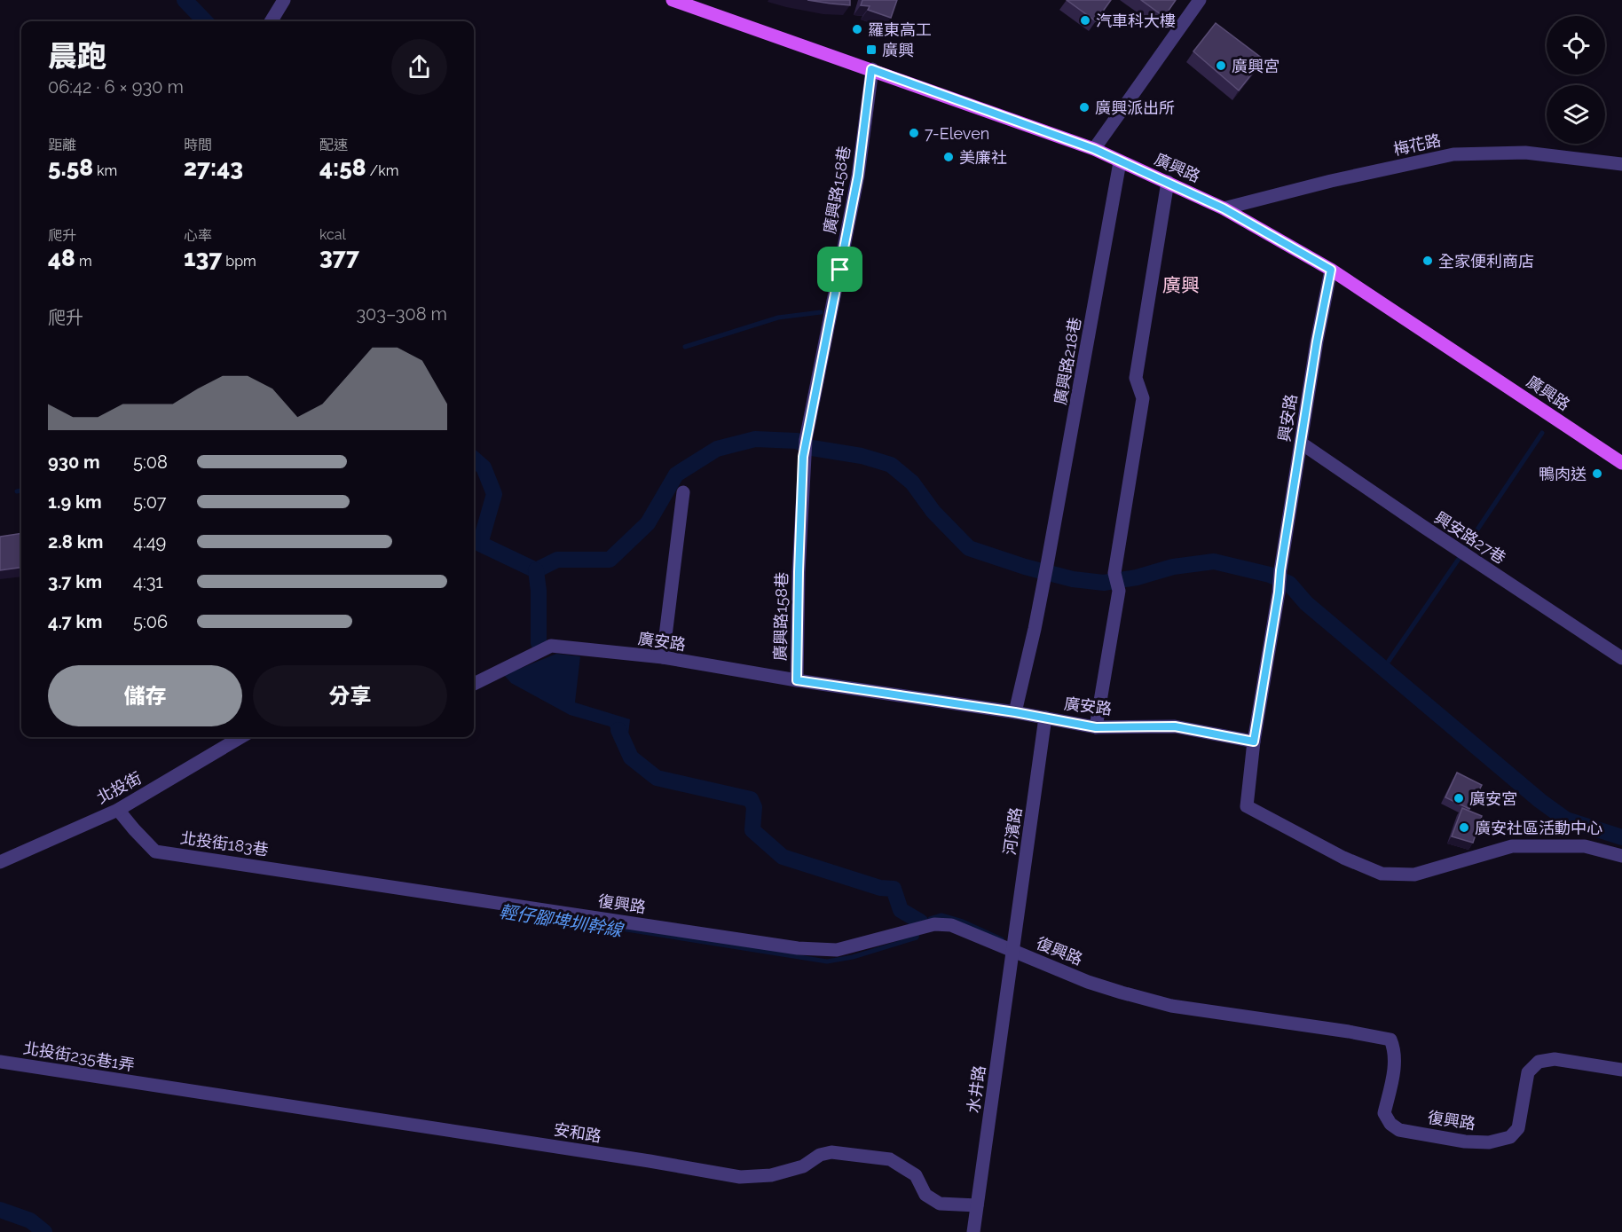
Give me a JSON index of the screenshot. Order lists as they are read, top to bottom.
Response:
{
  "streets": {
    "main road": ["廣興路"],
    "street": [
      "梅花路",
      "廣興路158巷",
      "廣興路218巷",
      "興安路",
      "興安路27巷",
      "廣安路",
      "北投街",
      "河濱路",
      "北投街183巷",
      "復興路",
      "北投街235巷1弄",
      "水井路",
      "安和路"
    ]
  },
  "crossings": [
    ["梅花路", "廣興路"],
    ["廣興路", "廣興路158巷"],
    ["廣興路", "廣興路218巷"],
    ["廣興路", "興安路"],
    ["廣興路158巷", "廣安路"],
    ["廣興路218巷", "廣安路"],
    ["興安路", "興安路27巷"],
    ["興安路", "廣安路"],
    ["廣安路", "河濱路"],
    ["北投街", "北投街183巷"],
    ["河濱路", "復興路"],
    ["河濱路", "水井路"],
    ["北投街183巷", "復興路"],
    ["復興路", "水井路"],
    ["北投街235巷1弄", "安和路"],
    ["水井路", "安和路"]
  ],
  "districts": ["廣興"],
  "water": ["輕仔腳埤圳幹線"],
  "places": {
    "other": [
      "汽車科大樓",
      "羅東高工",
      "廣興宮",
      "廣興派出所",
      "7-Eleven",
      "美廉社",
      "全家便利商店",
      "鴨肉送",
      "廣安宮",
      "廣安社區活動中心"
    ],
    "transit": ["廣興"]
  },
  "page": {
    "heading": ["晨跑", "06:42 · 6 × 930 m"],
    "stats": [
      ["距離", "5.58 km"],
      ["時間", "27:43"],
      ["配速", "4:58 /km"],
      ["爬升", "48 m"],
      ["心率", "137 bpm"],
      ["kcal", "377"]
    ],
    "chart": ["爬升", "303–308 m"],
    "list": [
      {
        "name": "930 m",
        "note": "5:08"
      },
      {
        "name": "1.9 km",
        "note": "5:07"
      },
      {
        "name": "2.8 km",
        "note": "4:49"
      },
      {
        "name": "3.7 km",
        "note": "4:31"
      },
      {
        "name": "4.7 km",
        "note": "5:06"
      }
    ],
    "buttons": ["儲存", "分享"]
  }
}
